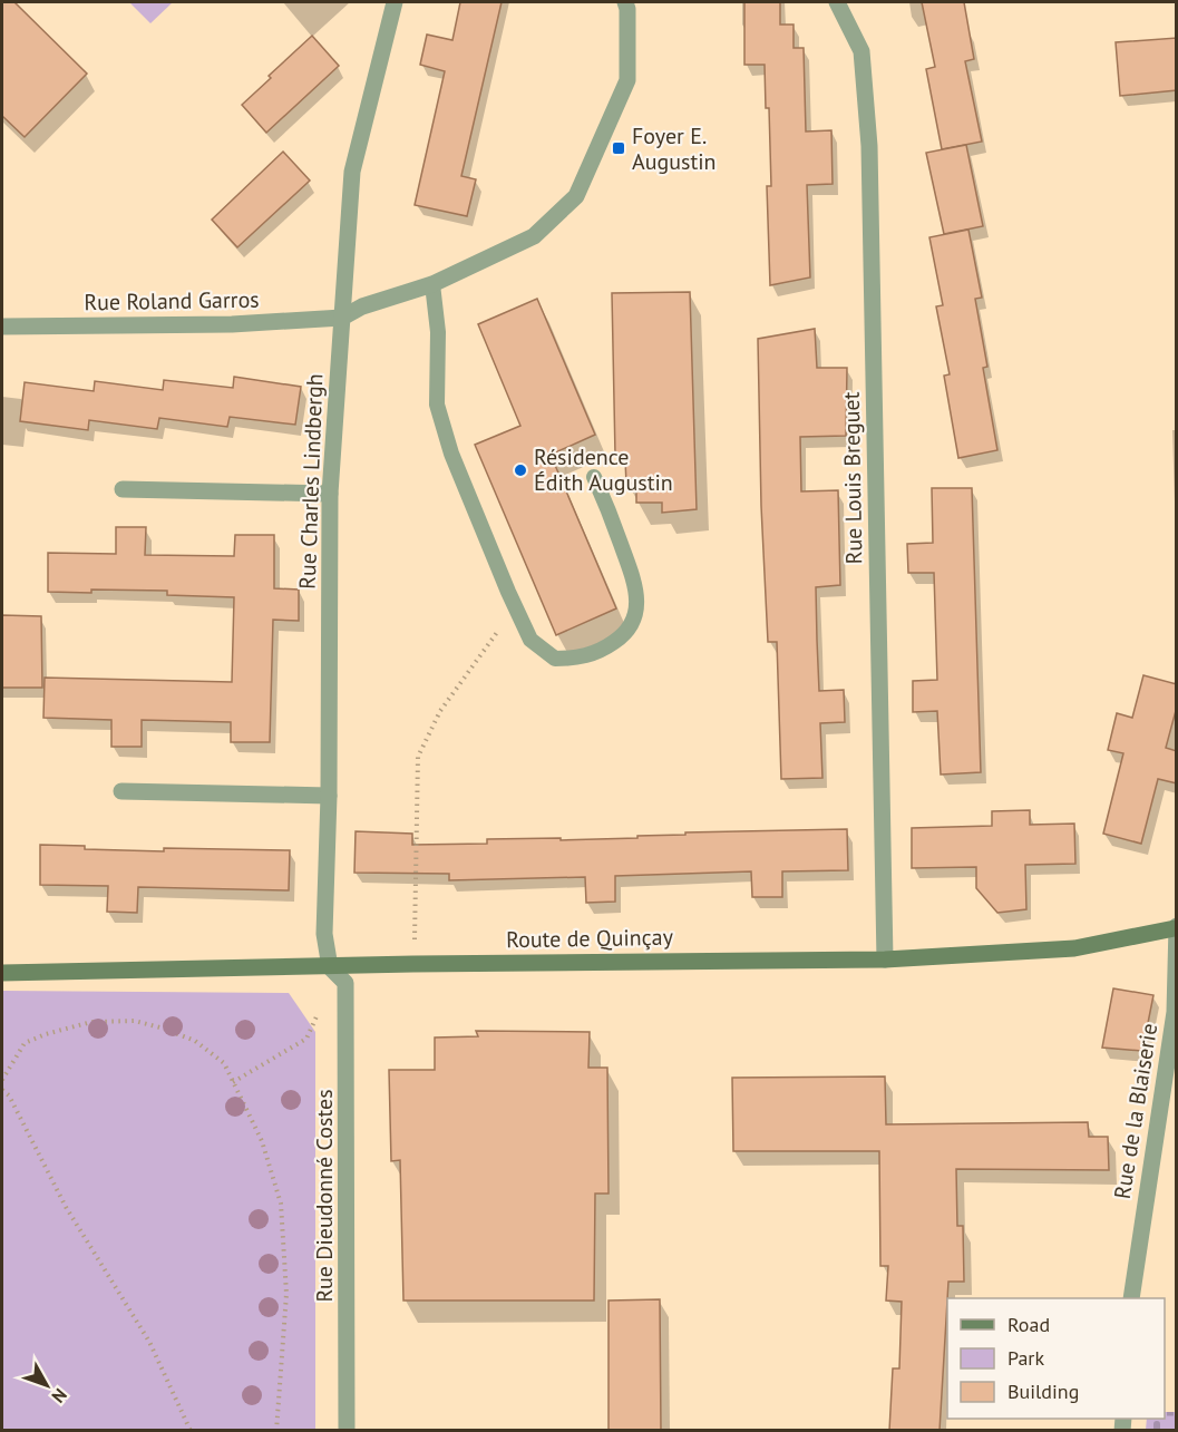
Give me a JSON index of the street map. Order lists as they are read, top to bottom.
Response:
{
  "streets": {
    "street": [
      "Rue Roland Garros",
      "Rue Louis Breguet",
      "Rue Charles Lindbergh",
      "Route de Quinçay",
      "Rue de la Blaiserie",
      "Rue Dieudonné Costes"
    ]
  },
  "crossings": [
    ["Rue Roland Garros", "Rue Charles Lindbergh"],
    ["Rue Louis Breguet", "Route de Quinçay"],
    ["Rue Charles Lindbergh", "Route de Quinçay"],
    ["Rue Charles Lindbergh", "Rue Dieudonné Costes"],
    ["Route de Quinçay", "Rue de la Blaiserie"],
    ["Route de Quinçay", "Rue Dieudonné Costes"]
  ],
  "places": {
    "transit": ["Foyer E. Augustin"],
    "other": ["Résidence Édith Augustin"]
  },
  "legend": ["Road", "Park", "Building"],
  "north": "bottom right"
}
